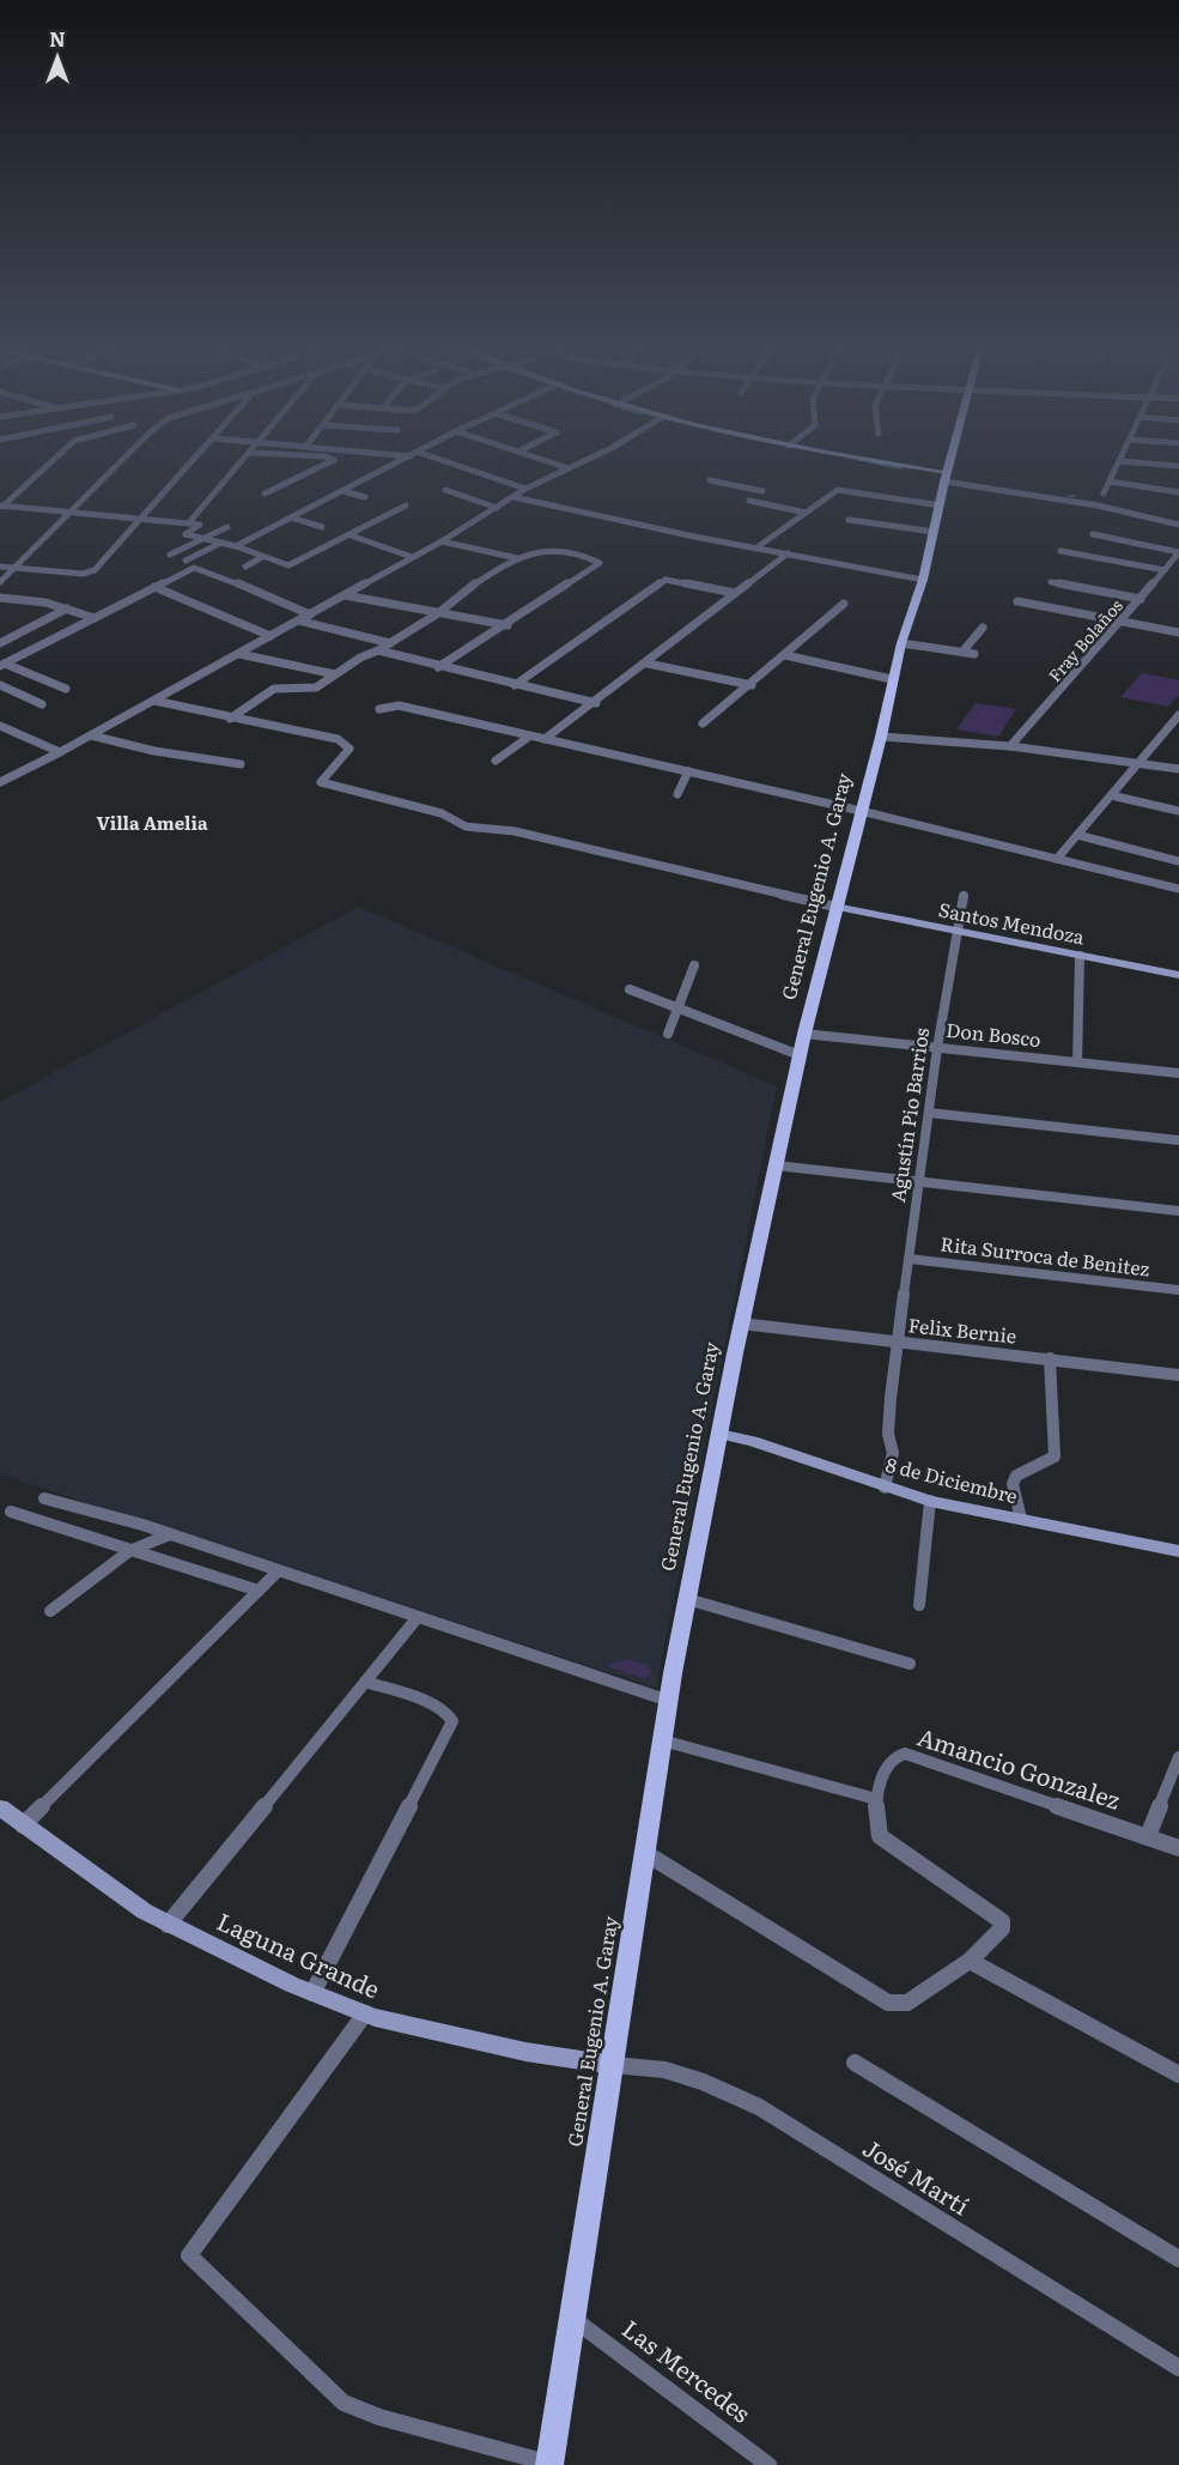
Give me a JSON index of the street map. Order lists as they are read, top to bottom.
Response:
{
  "streets": {
    "main road": ["General Eugenio A. Garay"],
    "street": [
      "Fray Bolaños",
      "Santos Mendoza",
      "Don Bosco",
      "Agustín Pio Barrios",
      "Rita Surroca de Benitez",
      "Felix Bernie",
      "8 de Diciembre",
      "Amancio Gonzalez",
      "Laguna Grande",
      "José Martí",
      "Las Mercedes"
    ]
  },
  "crossings": [
    ["General Eugenio A. Garay", "Santos Mendoza"],
    ["General Eugenio A. Garay", "Don Bosco"],
    ["General Eugenio A. Garay", "Felix Bernie"],
    ["General Eugenio A. Garay", "8 de Diciembre"],
    ["General Eugenio A. Garay", "Laguna Grande"],
    ["General Eugenio A. Garay", "José Martí"],
    ["General Eugenio A. Garay", "Las Mercedes"],
    ["Santos Mendoza", "Agustín Pio Barrios"],
    ["Don Bosco", "Agustín Pio Barrios"],
    ["Agustín Pio Barrios", "Rita Surroca de Benitez"],
    ["Agustín Pio Barrios", "Felix Bernie"],
    ["Agustín Pio Barrios", "8 de Diciembre"],
    ["Laguna Grande", "José Martí"]
  ],
  "districts": ["Villa Amelia"],
  "north": "top"
}
